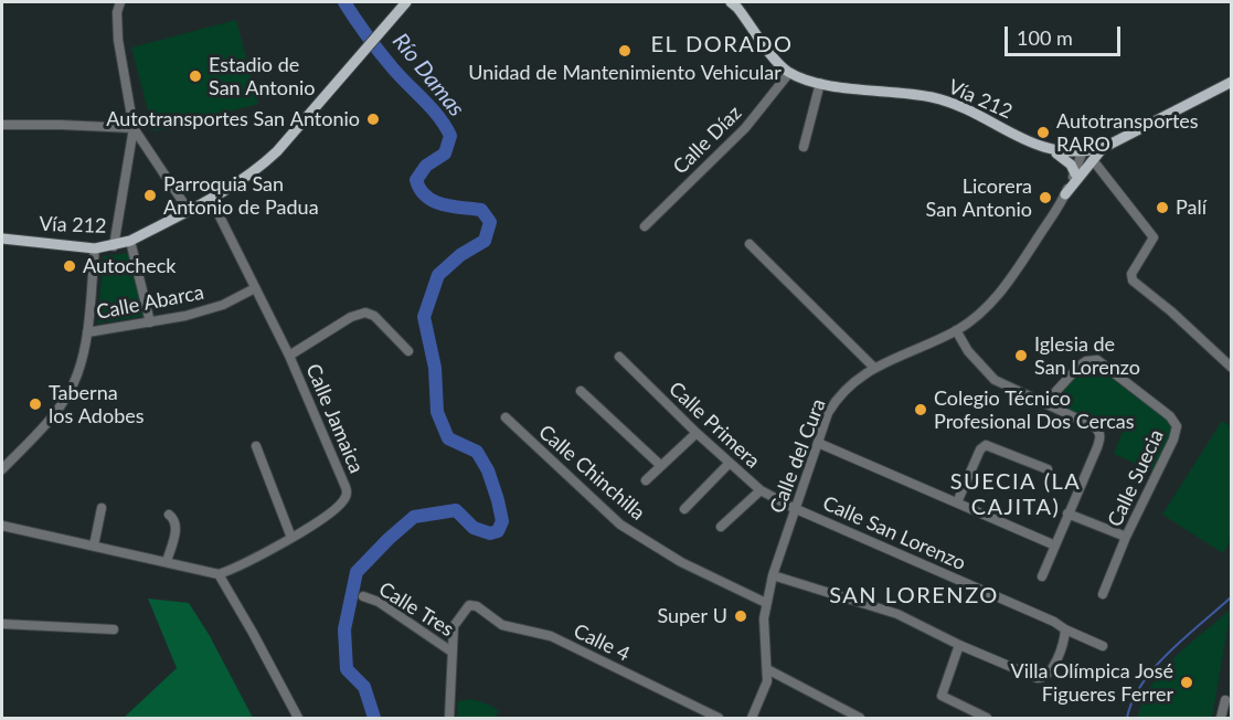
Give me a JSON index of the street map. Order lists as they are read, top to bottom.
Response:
{
  "streets": {
    "main road": ["Vía 212"],
    "street": [
      "Calle Díaz",
      "Calle Abarca",
      "Calle Jamaica",
      "Calle Primera",
      "Calle del Cura",
      "Calle Chinchilla",
      "Calle Suecia",
      "Calle San Lorenzo",
      "Calle Tres",
      "Calle 4"
    ]
  },
  "crossings": [
    ["Vía 212", "Calle Díaz"],
    ["Vía 212", "Calle Jamaica"],
    ["Vía 212", "Calle del Cura"],
    ["Calle Abarca", "Calle Jamaica"],
    ["Calle Primera", "Calle del Cura"],
    ["Calle Primera", "Calle San Lorenzo"],
    ["Calle del Cura", "Calle Chinchilla"],
    ["Calle del Cura", "Calle San Lorenzo"],
    ["Calle Tres", "Calle 4"]
  ],
  "districts": ["EL DORADO", "SUECIA (LA CAJITA)", "SAN LORENZO"],
  "water": ["Río Damas"],
  "places": [
    "Unidad de Mantenimiento Vehicular",
    "Estadio de San Antonio",
    "Autotransportes San Antonio",
    "Autotransportes RARO",
    "Parroquia San Antonio de Padua",
    "Licorera San Antonio",
    "Palí",
    "Autocheck",
    "Iglesia de San Lorenzo",
    "Taberna los Adobes",
    "Colegio Técnico Profesional Dos Cercas",
    "Super U",
    "Villa Olímpica José Figueres Ferrer"
  ],
  "scale_bar": "100 m"
}
